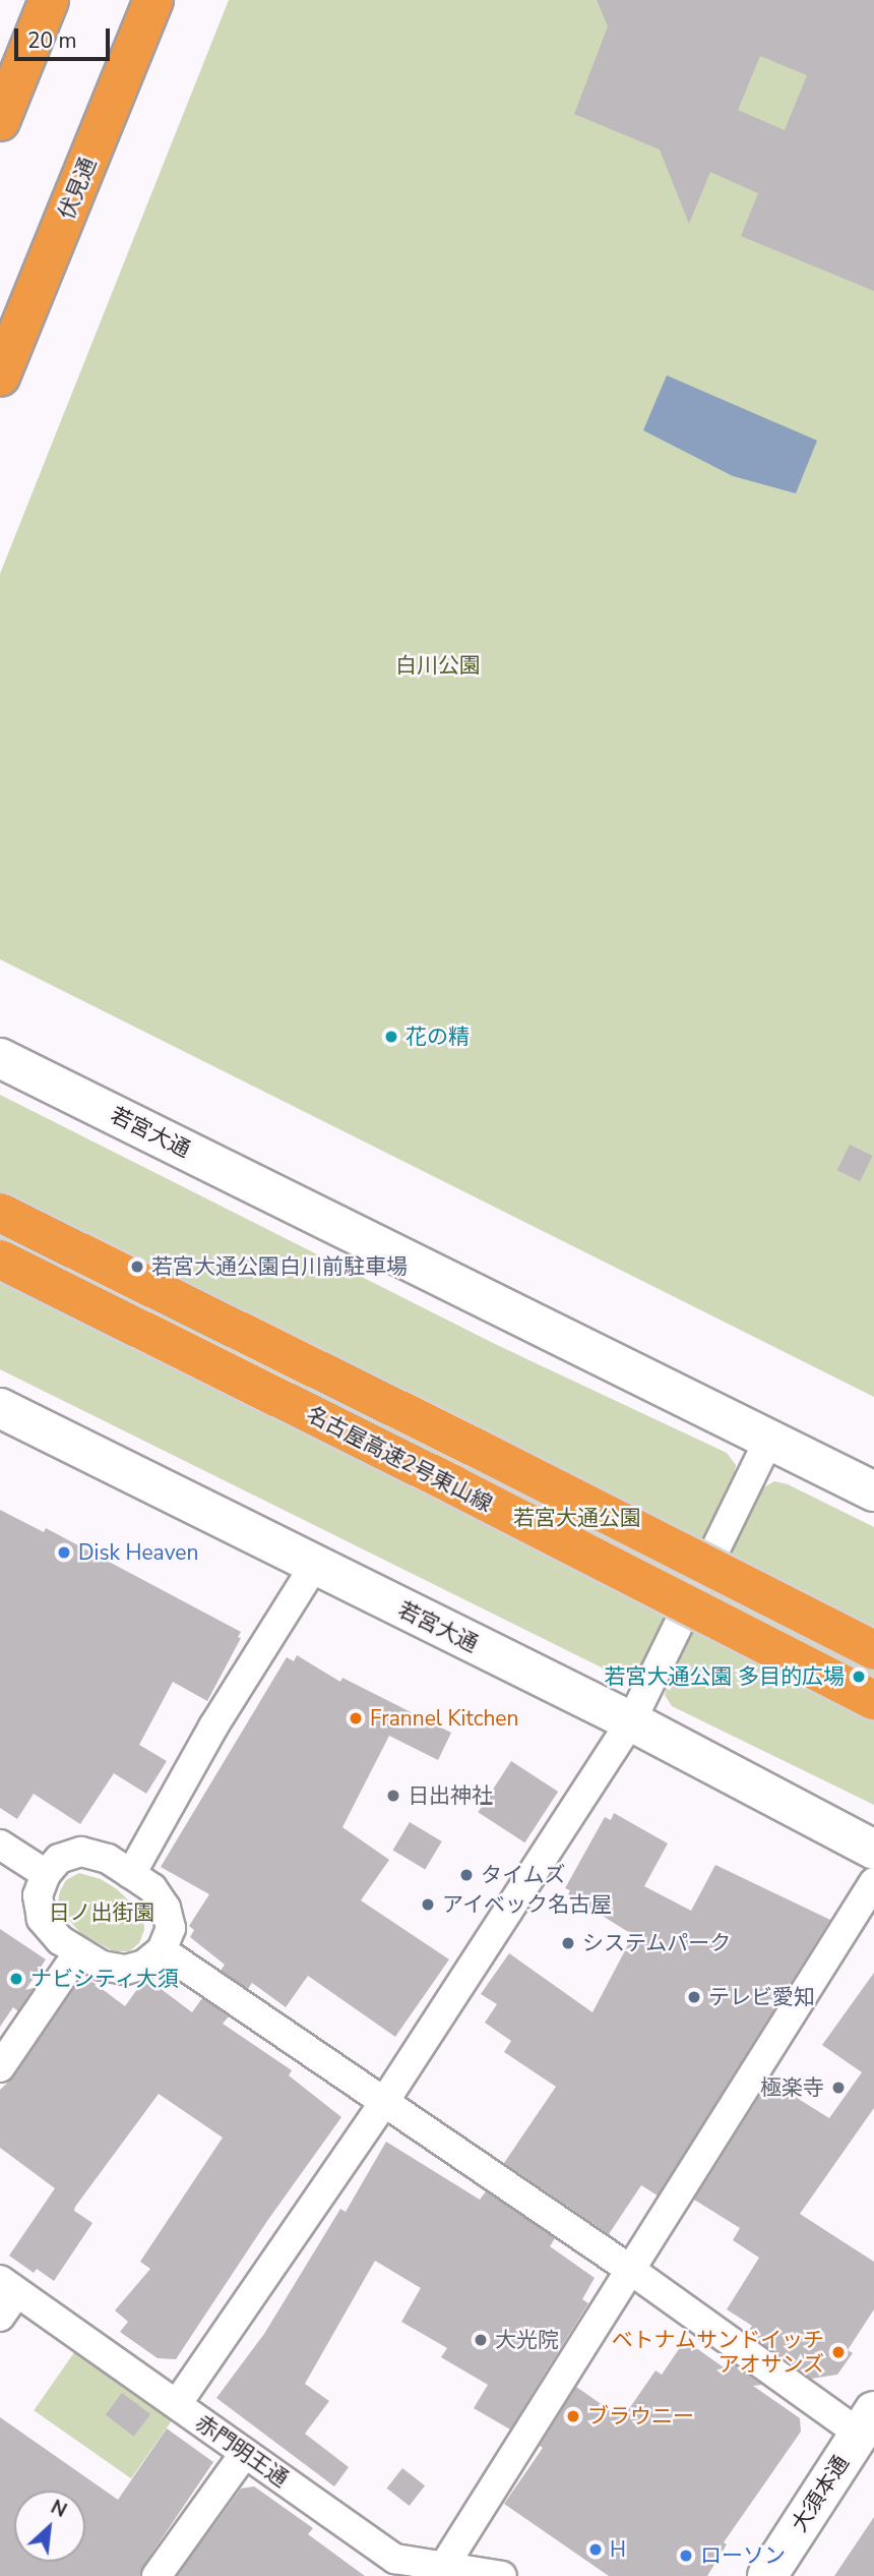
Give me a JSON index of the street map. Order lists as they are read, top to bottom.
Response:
{
  "streets": {
    "highway": ["伏見通", "名古屋高速2号東山線"],
    "street": ["若宮大通", "赤門明王通", "大須本通"]
  },
  "parks": ["白川公園", "若宮大通公園", "日ノ出街園"],
  "places": [
    "花の精",
    "若宮大通公園白川前駐車場",
    "Disk Heaven",
    "若宮大通公園 多目的広場",
    "Frannel Kitchen",
    "日出神社",
    "タイムズ",
    "アイベック名古屋",
    "システムパーク",
    "ナビシティ大須",
    "テレビ愛知",
    "極楽寺",
    "大光院",
    "ベトナムサンドイッチ アオサンズ",
    "ブラウニー",
    "H",
    "ローソン"
  ],
  "scale_bar": "20 m",
  "north": "top right"
}
